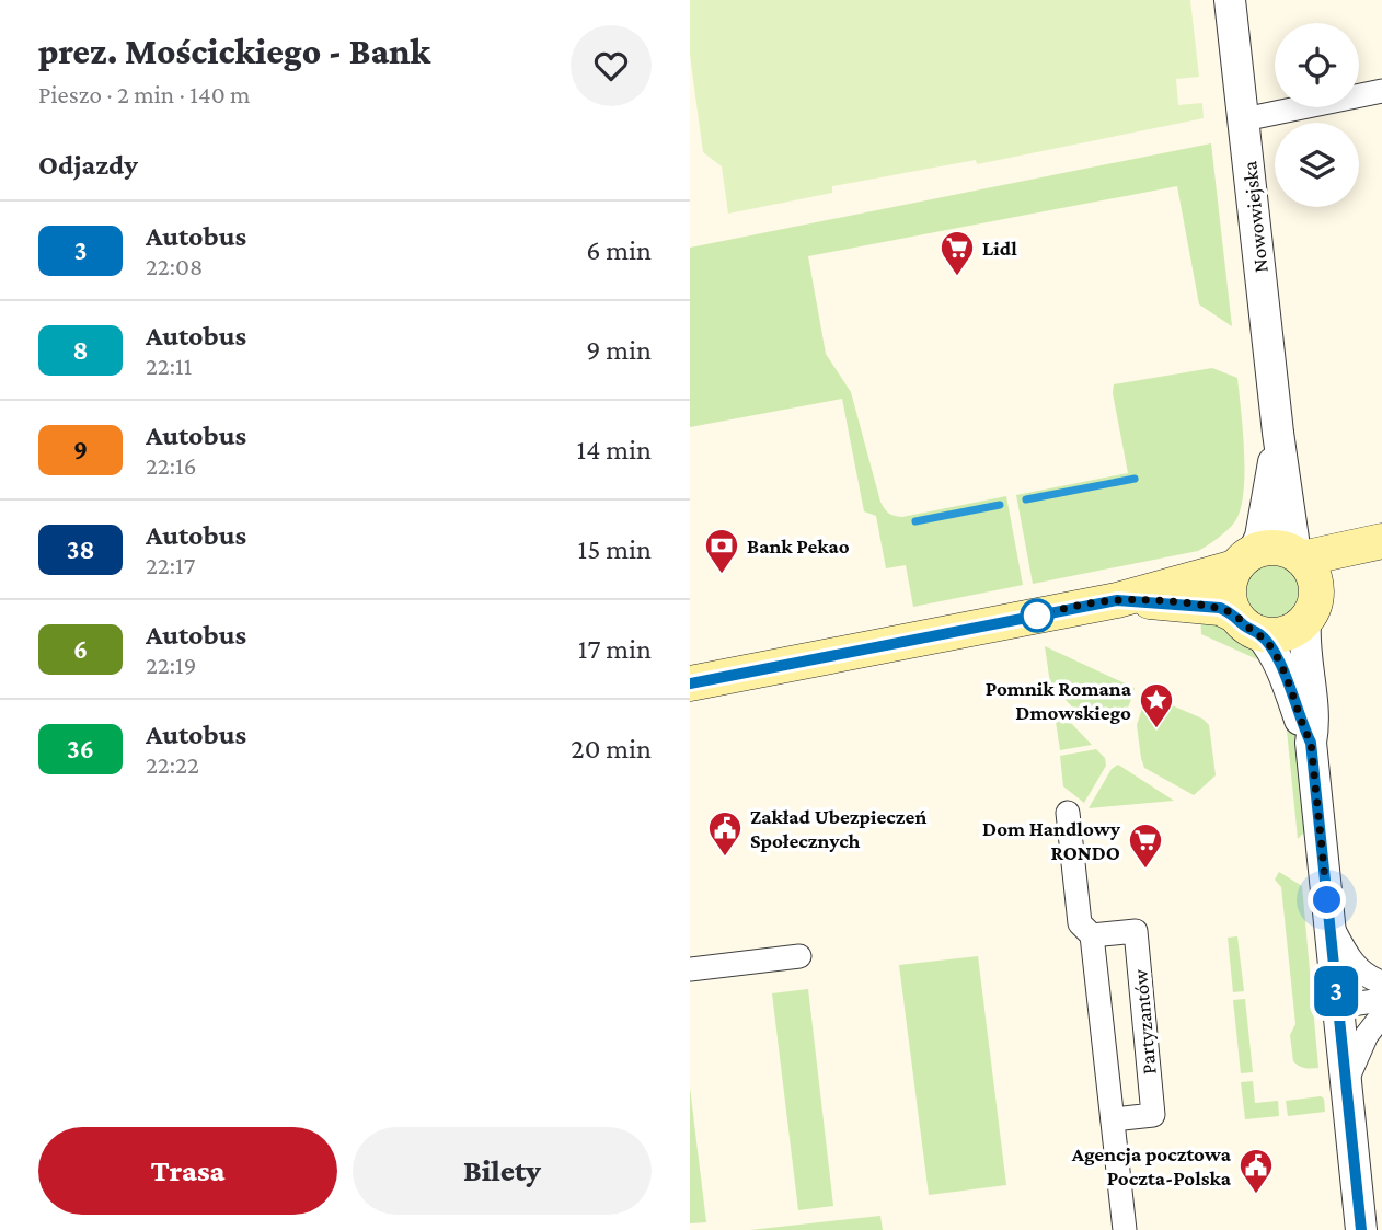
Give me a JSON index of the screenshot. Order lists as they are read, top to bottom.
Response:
{
  "streets": {
    "street": ["Nowowiejska", "Partyzantów"]
  },
  "places": {
    "supermarket": ["Lidl", "Dom Handlowy RONDO"],
    "bank": ["Bank Pekao"],
    "place": ["Pomnik Romana Dmowskiego"],
    "public building": ["Zakład Ubezpieczeń Społecznych", "Agencja pocztowa Poczta-Polska"]
  },
  "lines": ["bus line 3"],
  "page": {
    "heading": [
      ["prez. Mościckiego - Bank", "Pieszo · 2 min · 140 m"],
      "Odjazdy"
    ],
    "on_map": "3",
    "list": [
      {
        "mark": "3",
        "name": "Autobus",
        "note": "22:08",
        "value": "6 min"
      },
      {
        "mark": "8",
        "name": "Autobus",
        "note": "22:11",
        "value": "9 min"
      },
      {
        "mark": "9",
        "name": "Autobus",
        "note": "22:16",
        "value": "14 min"
      },
      {
        "mark": "38",
        "name": "Autobus",
        "note": "22:17",
        "value": "15 min"
      },
      {
        "mark": "6",
        "name": "Autobus",
        "note": "22:19",
        "value": "17 min"
      },
      {
        "mark": "36",
        "name": "Autobus",
        "note": "22:22",
        "value": "20 min"
      }
    ],
    "buttons": ["Trasa", "Bilety"]
  }
}
